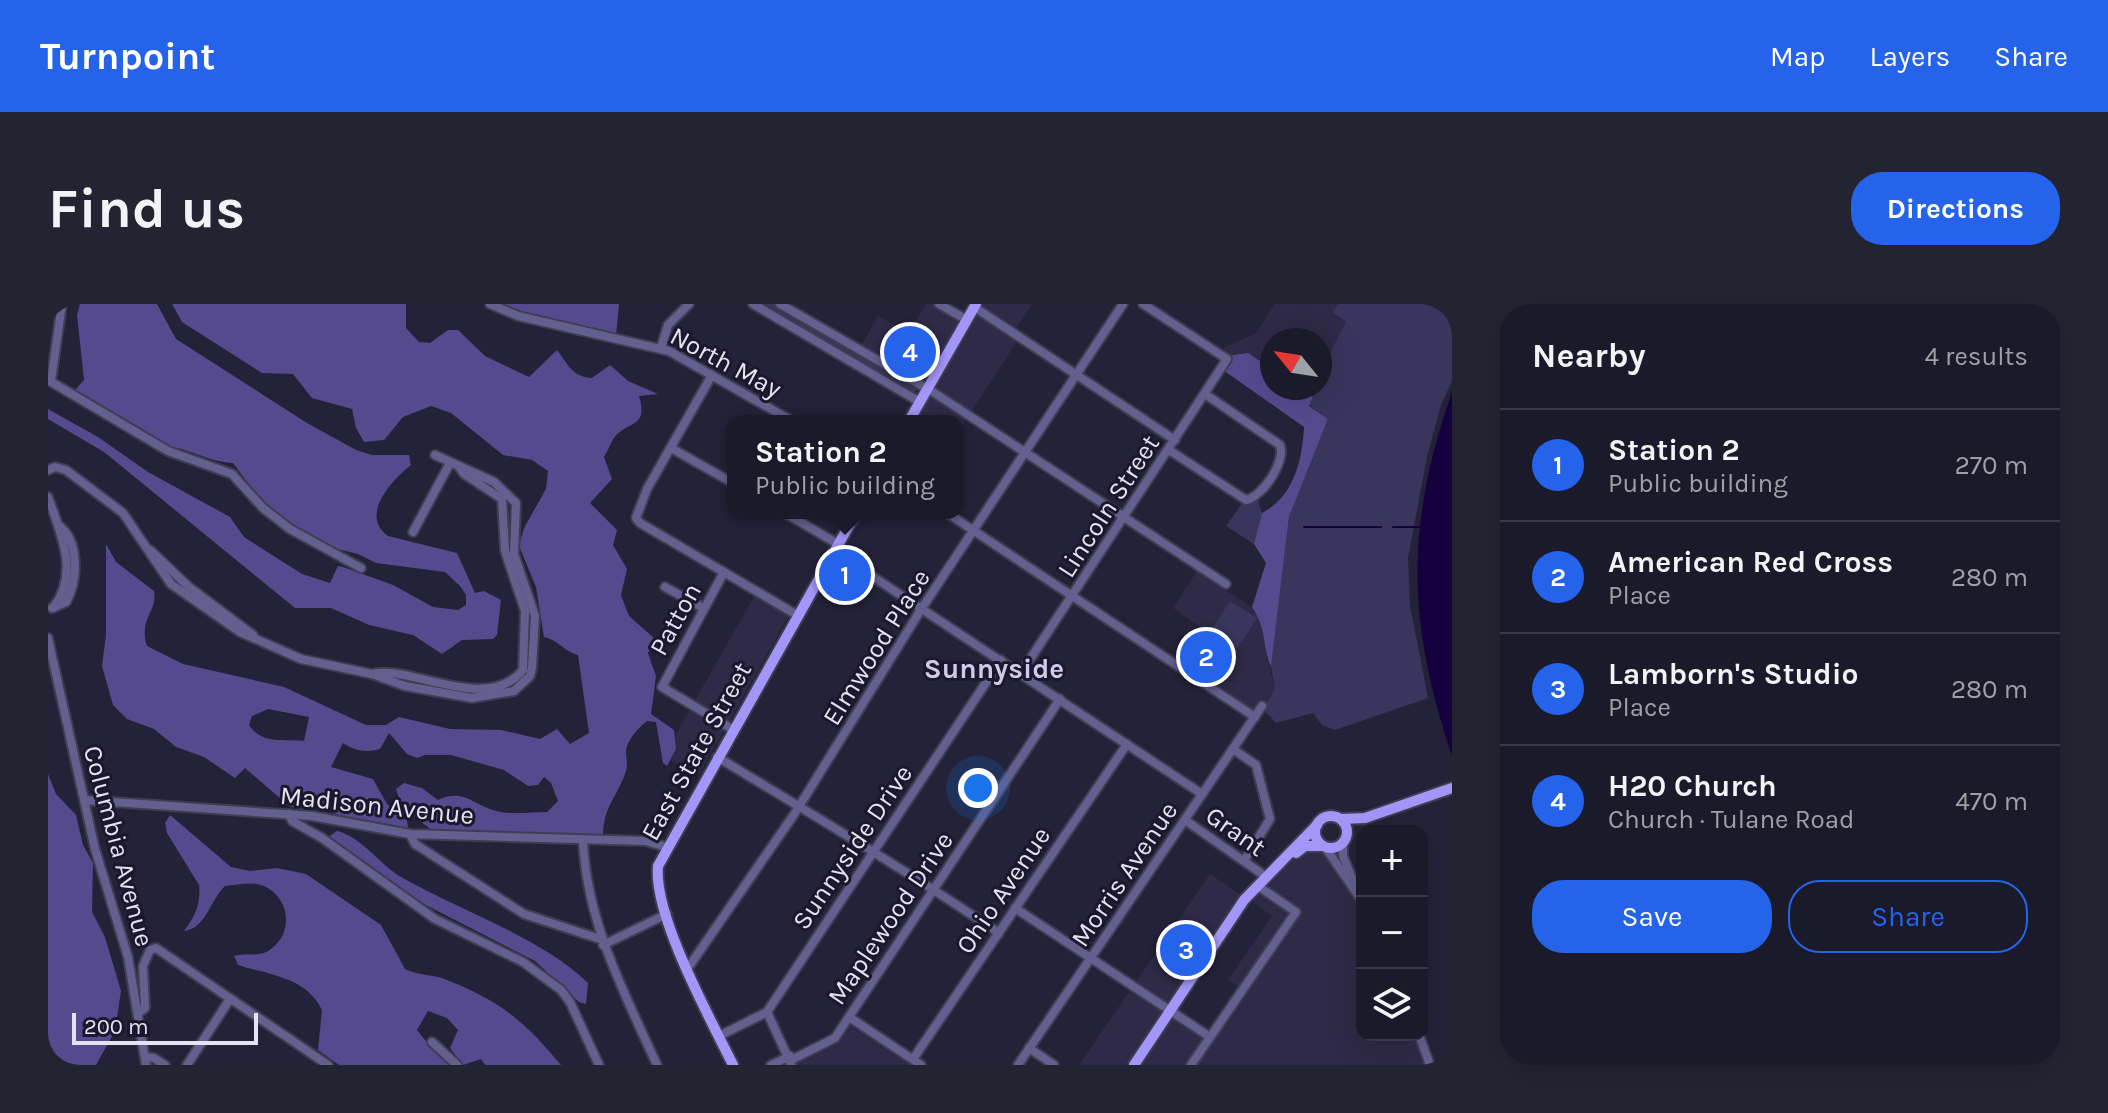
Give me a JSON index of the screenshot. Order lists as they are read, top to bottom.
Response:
{
  "streets": {
    "main road": ["East State Street"],
    "street": [
      "North May",
      "Lincoln Street",
      "Patton",
      "Elmwood Place",
      "Madison Avenue",
      "Grant",
      "Columbia Avenue",
      "Sunnyside Drive",
      "Morris Avenue",
      "Ohio Avenue",
      "Maplewood Drive"
    ]
  },
  "crossings": [
    ["Patton", "East State Street"],
    ["Elmwood Place", "East State Street"],
    ["East State Street", "Madison Avenue"],
    ["East State Street", "Sunnyside Drive"],
    ["Madison Avenue", "Columbia Avenue"],
    ["Grant", "Morris Avenue"]
  ],
  "districts": ["Sunnyside"],
  "scale_bar": "200 m",
  "north": "top left",
  "page": {
    "header": "Turnpoint",
    "nav": ["Map", "Layers", "Share"],
    "buttons": [
      "Directions",
      ["Save", "Share"]
    ],
    "title": "Find us",
    "heading": ["Nearby", "4 results"],
    "pins": [
      "4",
      "1",
      "2",
      "3"
    ],
    "list": [
      {
        "mark": "1",
        "name": "Station 2",
        "note": "Public building",
        "value": "270 m"
      },
      {
        "mark": "2",
        "name": "American Red Cross",
        "note": "Place",
        "value": "280 m"
      },
      {
        "mark": "3",
        "name": "Lamborn's Studio",
        "note": "Place",
        "value": "280 m"
      },
      {
        "mark": "4",
        "name": "H20 Church",
        "note": "Church · Tulane Road",
        "value": "470 m"
      }
    ],
    "popup": ["Station 2", "Public building"],
    "map_buttons": ["+", "−"],
    "scale": "200 m"
  }
}
